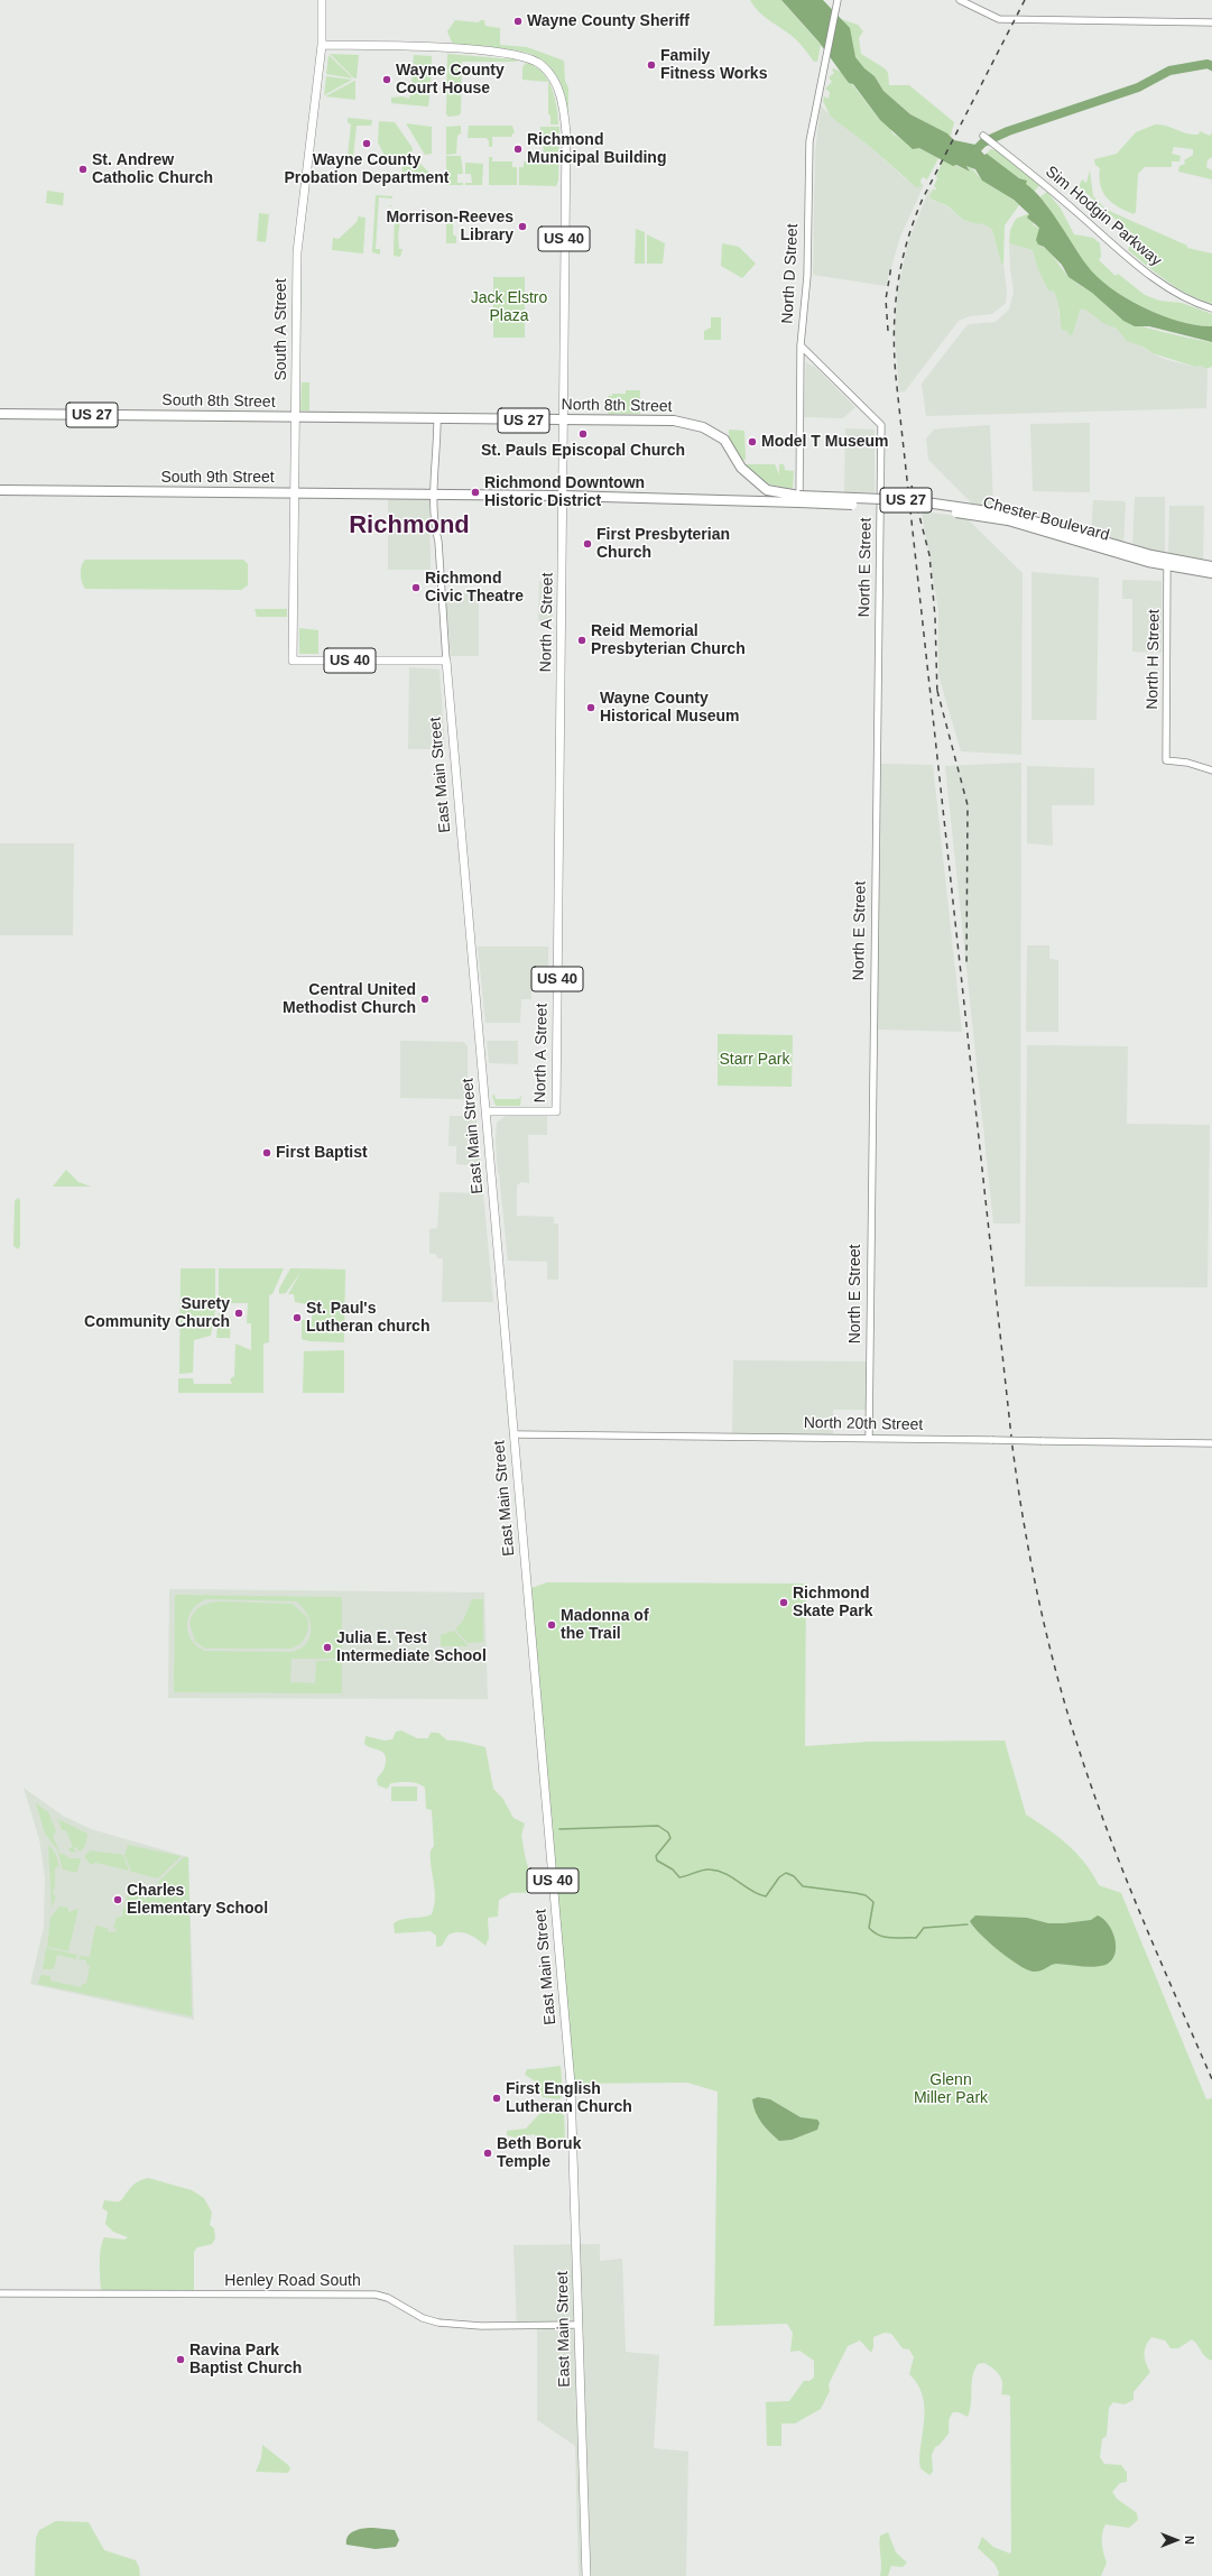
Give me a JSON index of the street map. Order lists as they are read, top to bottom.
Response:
{
  "streets": {
    "highway": [
      "South 8th Street",
      "North 8th Street",
      "US 27",
      "South 9th Street",
      "Chester Boulevard"
    ],
    "main road": [
      "US 40",
      "South A Street",
      "North A Street",
      "East Main Street"
    ],
    "street": [
      "Sim Hodgin Parkway",
      "North D Street",
      "North E Street",
      "North H Street",
      "North 20th Street",
      "Henley Road South"
    ]
  },
  "crossings": [
    ["North D Street", "Chester Boulevard"],
    ["North D Street", "North E Street"],
    ["South A Street", "South 8th Street"],
    ["South A Street", "South 9th Street"],
    ["South A Street", "North A Street"],
    ["South A Street", "East Main Street"],
    ["South 8th Street", "North 8th Street"],
    ["South 8th Street", "East Main Street"],
    ["North 8th Street", "Chester Boulevard"],
    ["North 8th Street", "North A Street"],
    ["North 8th Street", "East Main Street"],
    ["US 27", "South 9th Street"],
    ["US 27", "Chester Boulevard"],
    ["US 27", "North A Street"],
    ["US 27", "East Main Street"],
    ["South 9th Street", "East Main Street"],
    ["Chester Boulevard", "North E Street"],
    ["Chester Boulevard", "North A Street"],
    ["Chester Boulevard", "North H Street"],
    ["North E Street", "North 20th Street"],
    ["North A Street", "East Main Street"],
    ["East Main Street", "North 20th Street"],
    ["East Main Street", "Henley Road South"]
  ],
  "districts": ["Richmond"],
  "parks": ["Jack Elstro Plaza", "Starr Park", "Glenn Miller Park"],
  "places": [
    "Wayne County Sheriff",
    "Family Fitness Works",
    "Wayne County Court House",
    "Wayne County Probation Department",
    "Richmond Municipal Building",
    "St. Andrew Catholic Church",
    "Morrison-Reeves Library",
    "St. Pauls Episcopal Church",
    "Model T Museum",
    "Richmond Downtown Historic District",
    "First Presbyterian Church",
    "Richmond Civic Theatre",
    "Reid Memorial Presbyterian Church",
    "Wayne County Historical Museum",
    "Central United Methodist Church",
    "First Baptist",
    "Surety Community Church",
    "St. Paul's Lutheran church",
    "Richmond Skate Park",
    "Madonna of the Trail",
    "Julia E. Test Intermediate School",
    "Charles Elementary School",
    "First English Lutheran Church",
    "Beth Boruk Temple",
    "Ravina Park Baptist Church"
  ],
  "north": "right"
}
